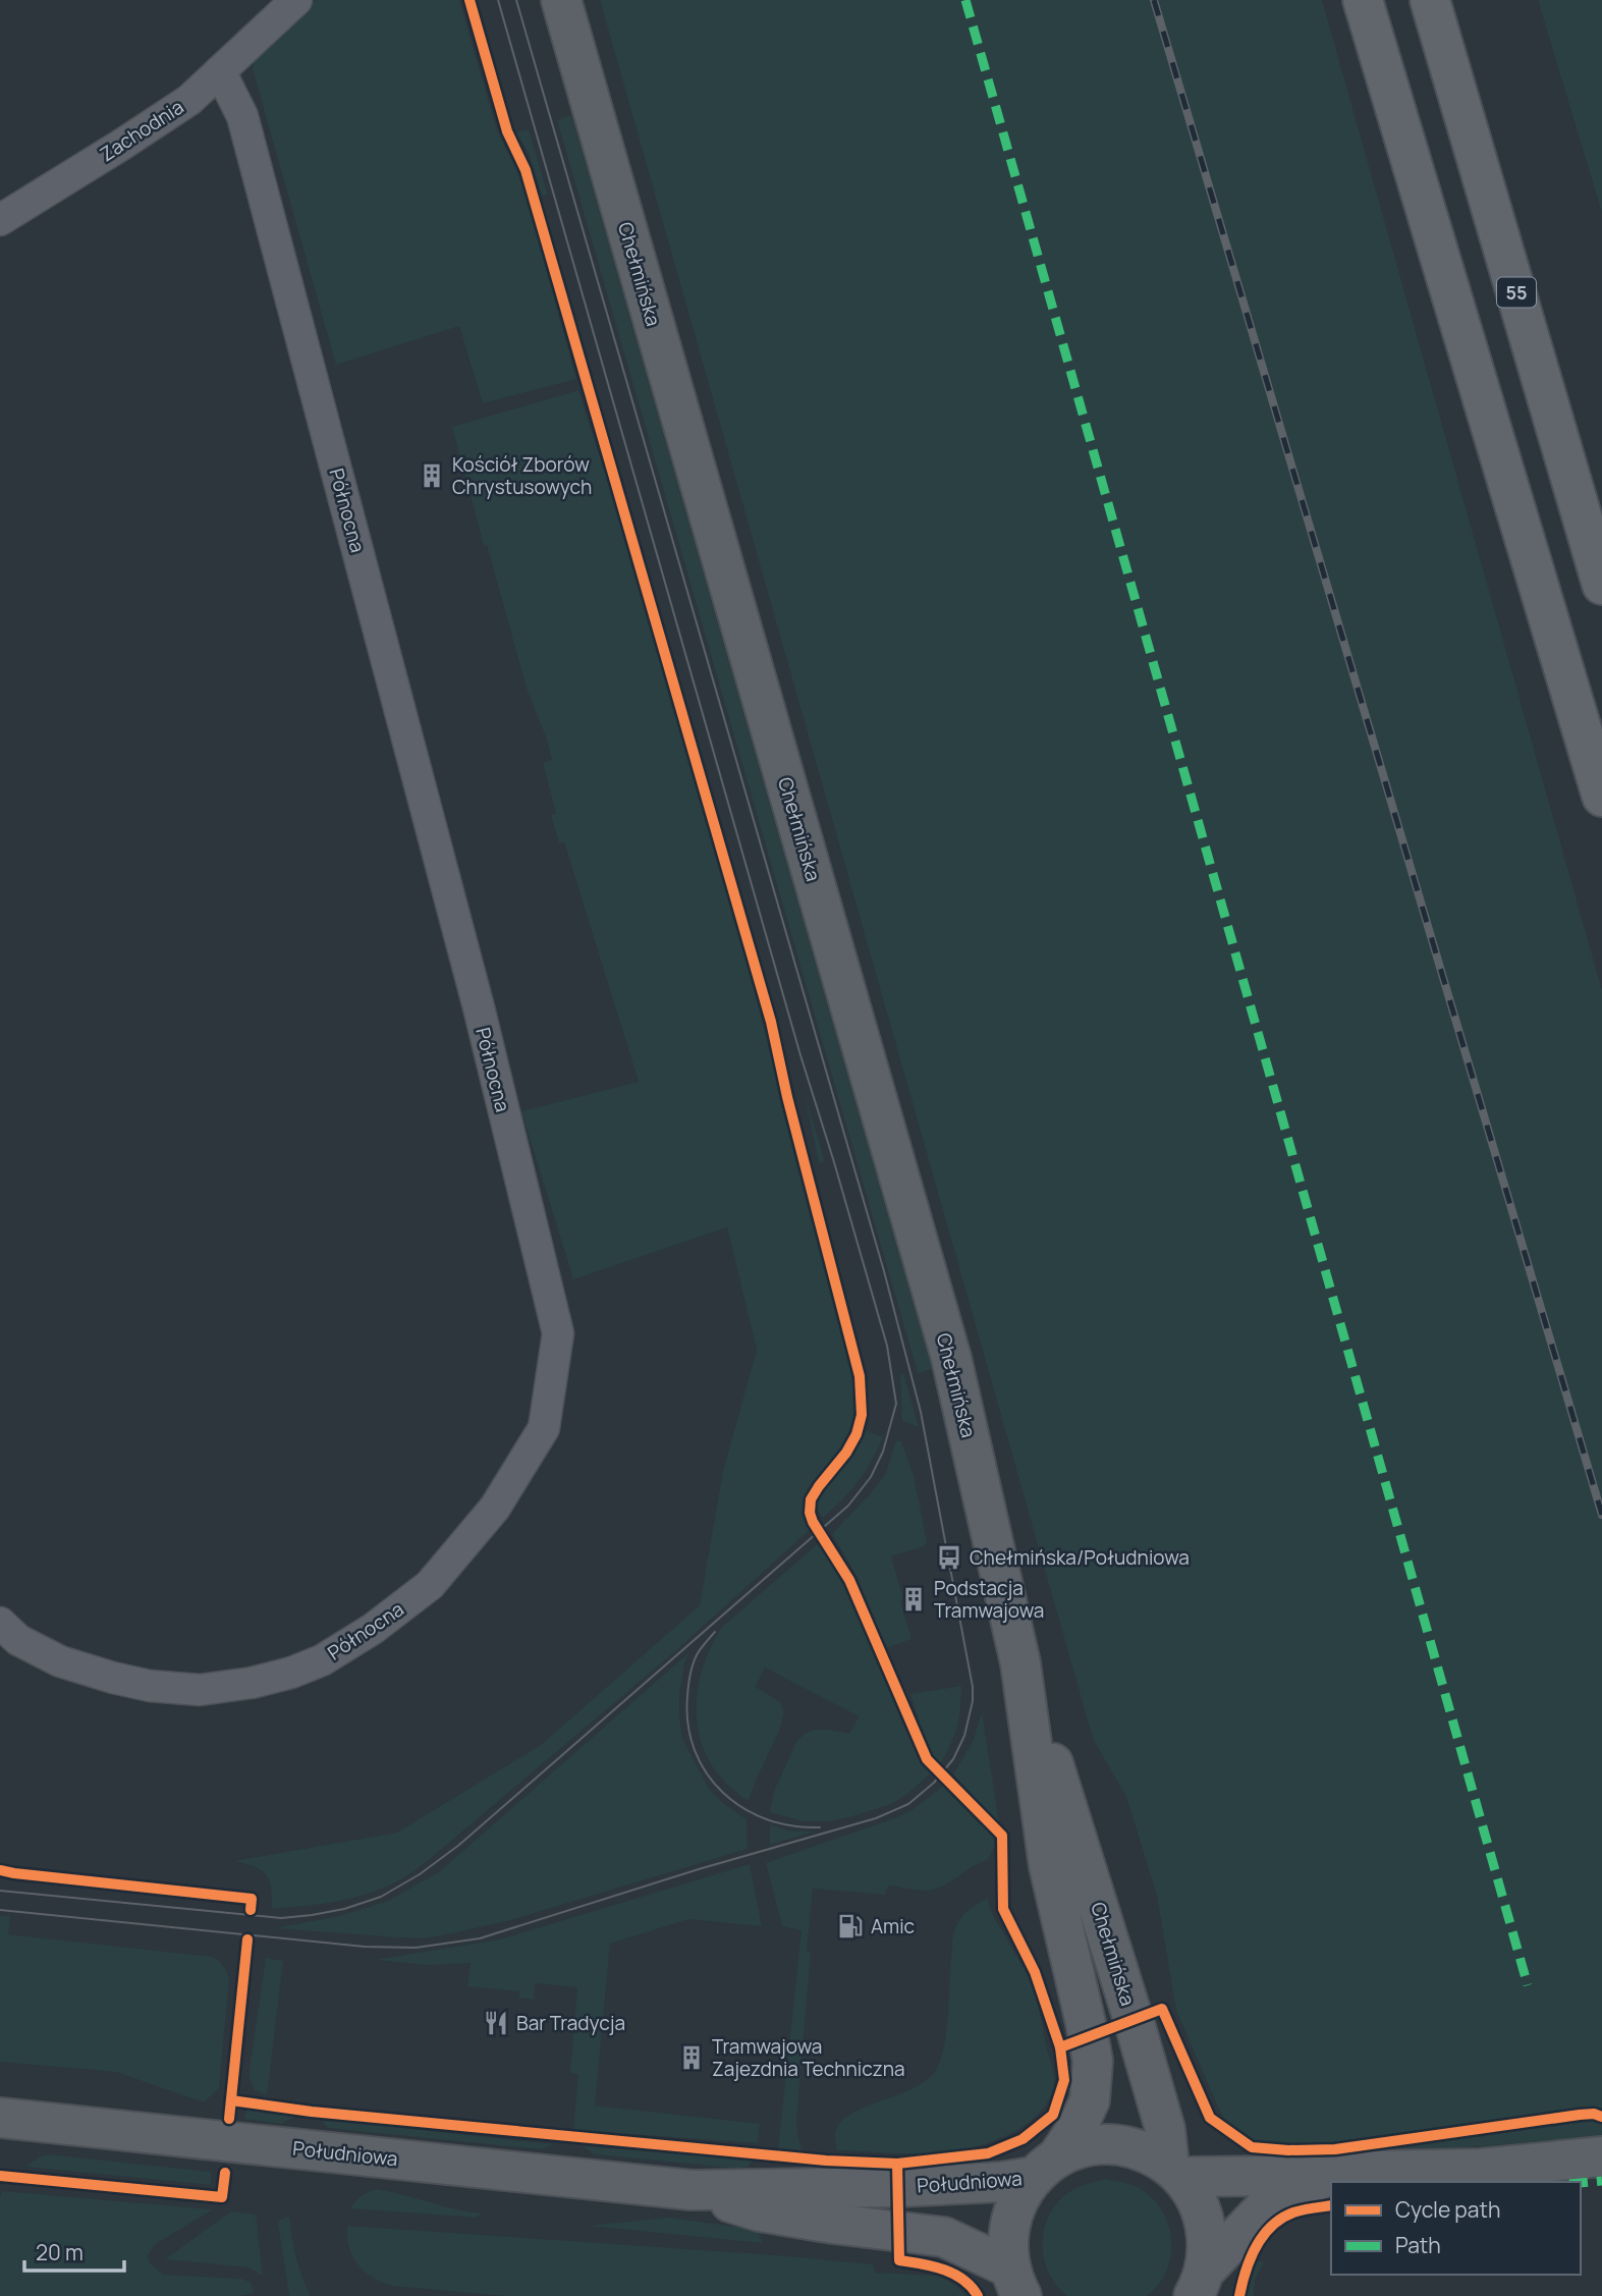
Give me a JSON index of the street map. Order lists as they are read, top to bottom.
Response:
{
  "streets": {
    "main road": ["Chełmińska", "55", "Południowa"],
    "street": ["Zachodnia", "Północna"]
  },
  "crossings": [
    ["Zachodnia", "Północna"],
    ["Chełmińska", "Południowa"]
  ],
  "places": {
    "building": ["Kościół Zborów Chrystusowych", "Podstacja Tramwajowa", "Tramwajowa Zajezdnia Techniczna"],
    "bus stop": ["Chełmińska/Południowa"],
    "fuel station": ["Amic"],
    "restaurant": ["Bar Tradycja"]
  },
  "legend": ["Cycle path", "Path"],
  "scale_bar": "20 m"
}
